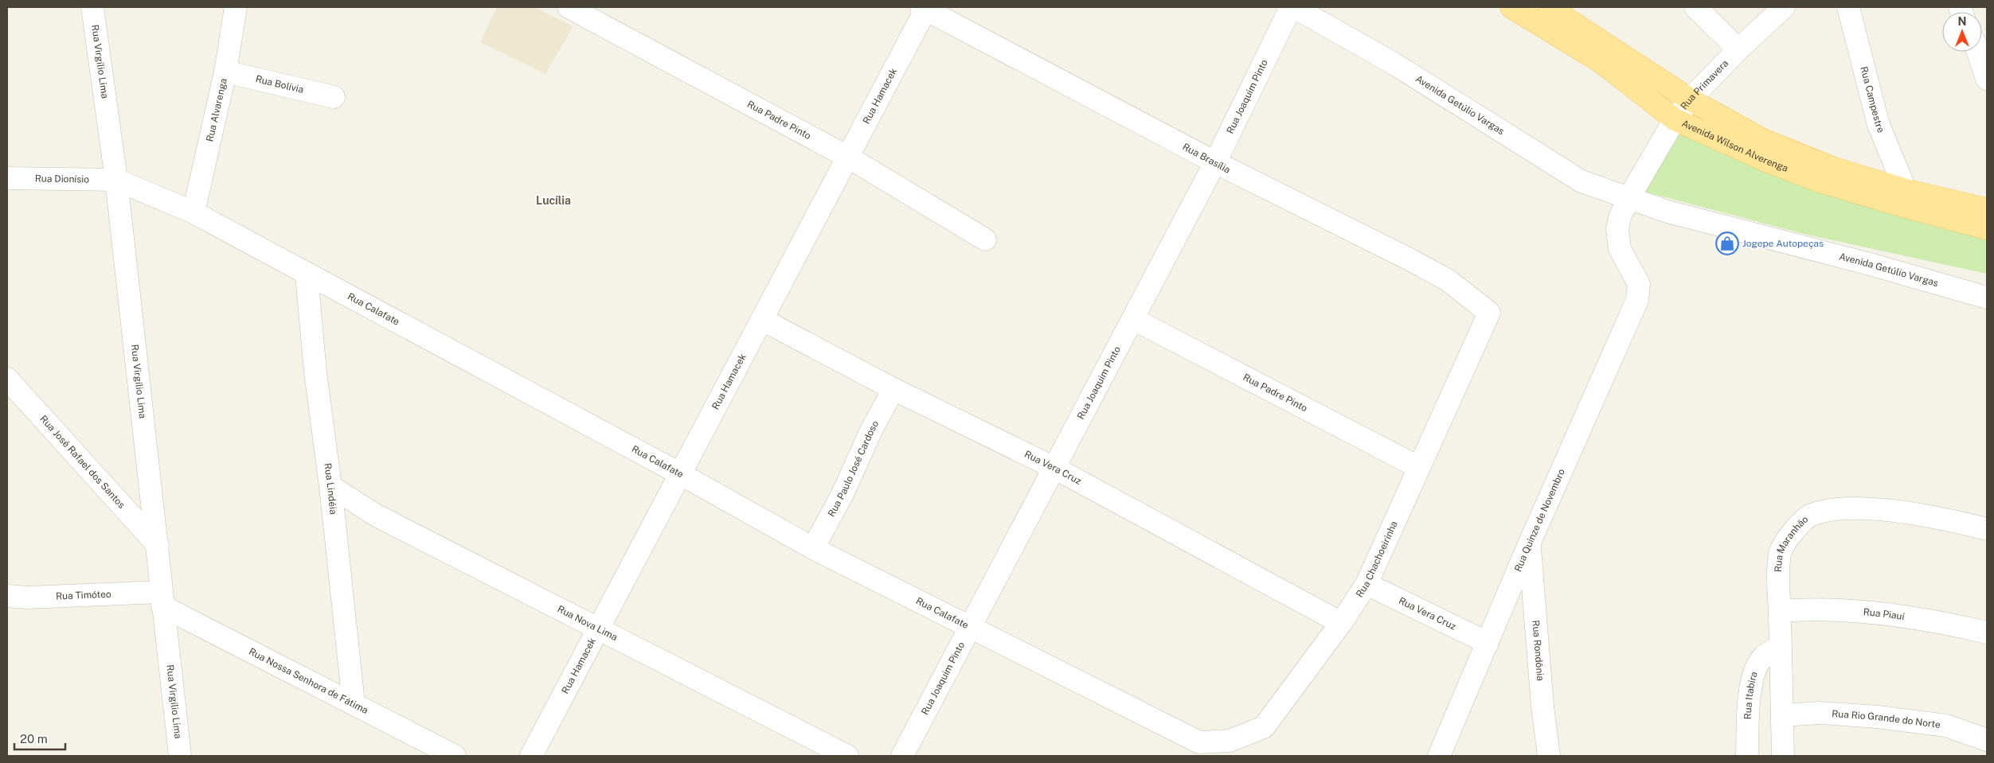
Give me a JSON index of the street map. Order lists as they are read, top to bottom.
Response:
{
  "streets": {
    "main road": ["Avenida Wilson Alverenga"],
    "street": [
      "Rua Virgílio Lima",
      "Rua Bolívia",
      "Rua Primavera",
      "Rua Joaquim Pinto",
      "Rua Hamacek",
      "Rua Campestre",
      "Avenida Getúlio Vargas",
      "Rua Alvarenga",
      "Rua Padre Pinto",
      "Rua Brasília",
      "Rua Dionísio",
      "Rua Calafate",
      "Rua José Rafael dos Santos",
      "Rua Paulo José Cardoso",
      "Rua Vera Cruz",
      "Rua Lindéia",
      "Rua Quinze de Novembro",
      "Rua Maranhão",
      "Rua Chachoeirinha",
      "Rua Timóteo",
      "Rua Piauí",
      "Rua Nova Lima",
      "Rua Rondônia",
      "Rua Nossa Senhora de Fátima",
      "Rua Itabira",
      "Rua Rio Grande do Norte"
    ]
  },
  "crossings": [
    ["Rua Virgílio Lima", "Rua Dionísio"],
    ["Rua Virgílio Lima", "Rua Calafate"],
    ["Rua Virgílio Lima", "Rua José Rafael dos Santos"],
    ["Rua Virgílio Lima", "Rua Timóteo"],
    ["Rua Virgílio Lima", "Rua Nossa Senhora de Fátima"],
    ["Rua Bolívia", "Rua Alvarenga"],
    ["Rua Primavera", "Avenida Getúlio Vargas"],
    ["Rua Primavera", "Avenida Wilson Alverenga"],
    ["Rua Primavera", "Rua Quinze de Novembro"],
    ["Rua Joaquim Pinto", "Avenida Getúlio Vargas"],
    ["Rua Joaquim Pinto", "Rua Padre Pinto"],
    ["Rua Joaquim Pinto", "Rua Brasília"],
    ["Rua Joaquim Pinto", "Rua Calafate"],
    ["Rua Joaquim Pinto", "Rua Vera Cruz"],
    ["Rua Hamacek", "Rua Padre Pinto"],
    ["Rua Hamacek", "Rua Brasília"],
    ["Rua Hamacek", "Rua Calafate"],
    ["Rua Hamacek", "Rua Vera Cruz"],
    ["Rua Hamacek", "Rua Nova Lima"],
    ["Rua Campestre", "Avenida Wilson Alverenga"],
    ["Avenida Getúlio Vargas", "Rua Quinze de Novembro"],
    ["Rua Alvarenga", "Rua Calafate"],
    ["Rua Padre Pinto", "Rua Chachoeirinha"],
    ["Rua Brasília", "Rua Chachoeirinha"],
    ["Rua Dionísio", "Rua Calafate"],
    ["Rua Calafate", "Rua Paulo José Cardoso"],
    ["Rua Calafate", "Rua Lindéia"],
    ["Rua Calafate", "Rua Chachoeirinha"],
    ["Rua Paulo José Cardoso", "Rua Vera Cruz"],
    ["Rua Vera Cruz", "Rua Quinze de Novembro"],
    ["Rua Vera Cruz", "Rua Chachoeirinha"],
    ["Rua Lindéia", "Rua Nova Lima"],
    ["Rua Lindéia", "Rua Nossa Senhora de Fátima"],
    ["Rua Quinze de Novembro", "Rua Rondônia"],
    ["Rua Maranhão", "Rua Piauí"],
    ["Rua Maranhão", "Rua Itabira"],
    ["Rua Maranhão", "Rua Rio Grande do Norte"],
    ["Rua Timóteo", "Rua Nossa Senhora de Fátima"]
  ],
  "districts": ["Lucília"],
  "places": {
    "shop": ["Jogepe Autopeças"]
  },
  "scale_bar": "20 m",
  "north": "top"
}
